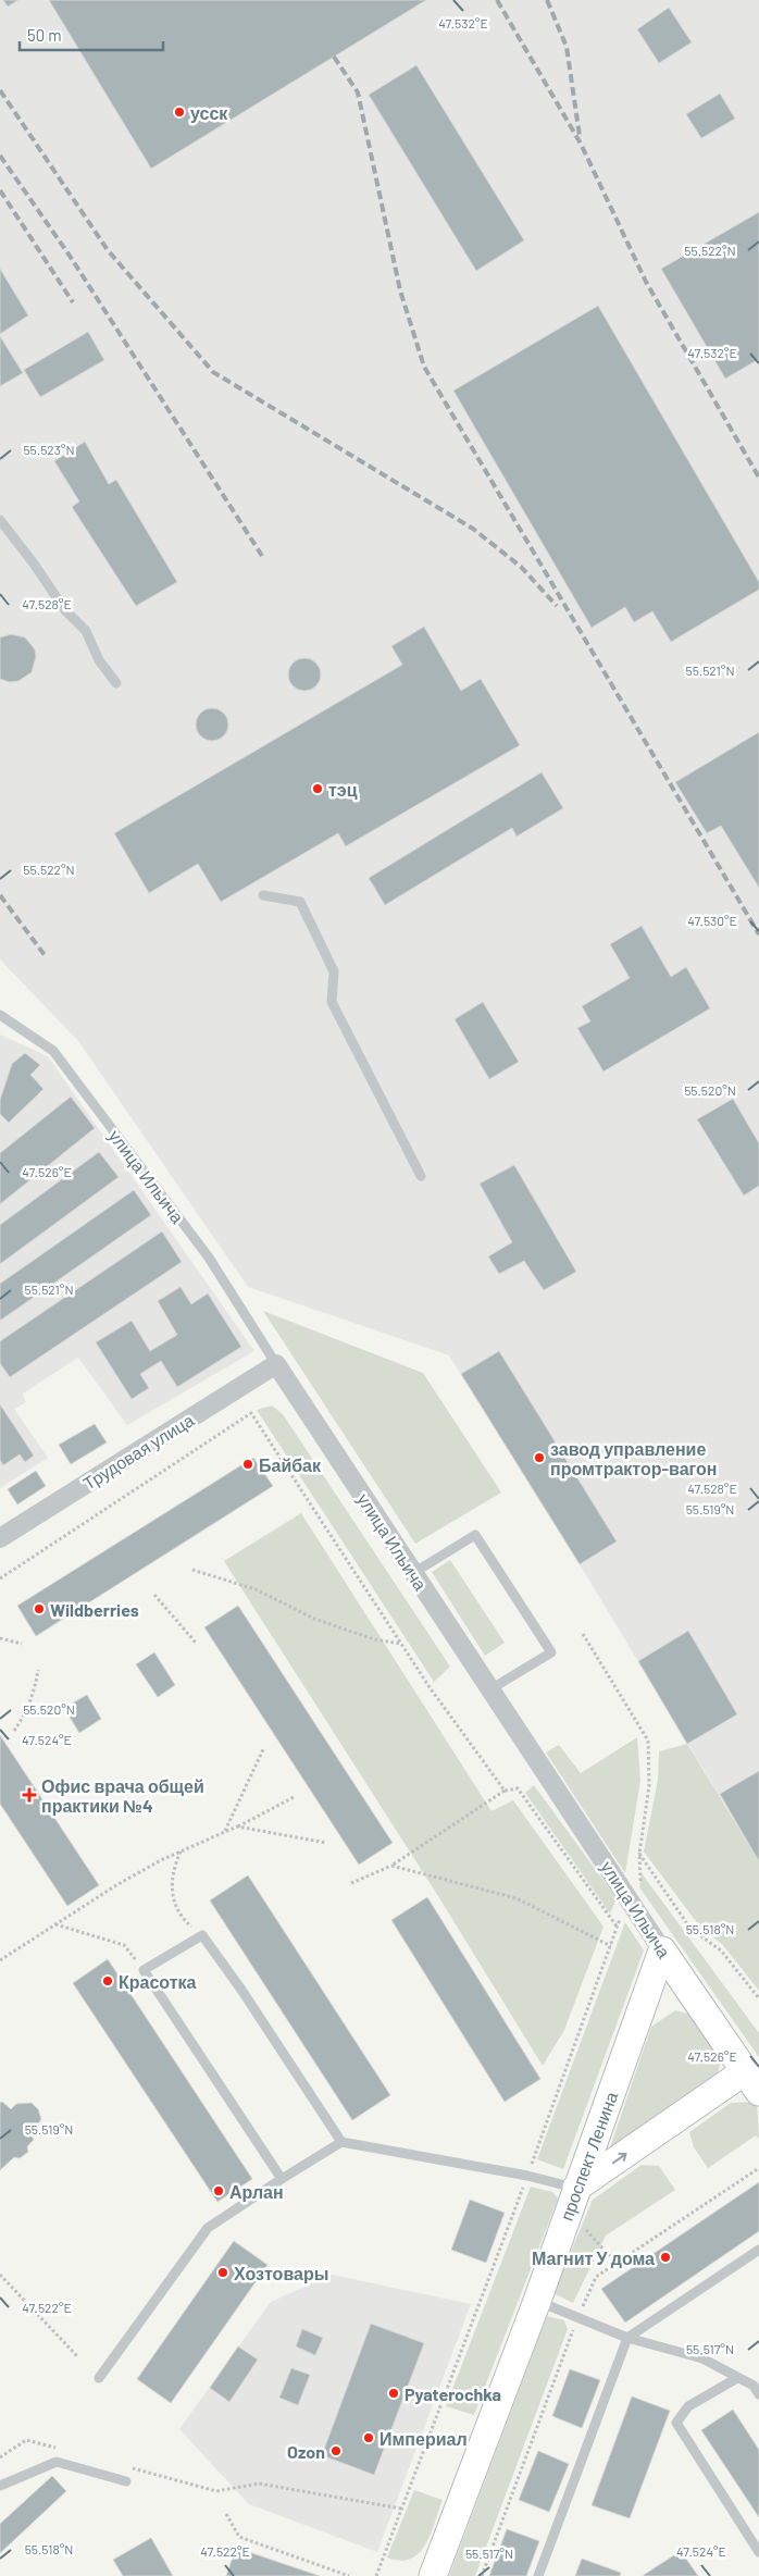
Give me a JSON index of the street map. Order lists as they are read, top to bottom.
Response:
{
  "streets": {
    "street": ["улица Ильича", "Трудовая улица", "проспект Ленина"]
  },
  "crossings": [
    ["улица Ильича", "Трудовая улица"],
    ["улица Ильича", "проспект Ленина"]
  ],
  "places": {
    "other": [
      "усск",
      "тэц",
      "завод управление промтрактор-вагон",
      "Байбак",
      "Wildberries",
      "Красотка",
      "Арлан",
      "Магнит У дома",
      "Хозтовары",
      "Pyaterochka",
      "Империал",
      "Ozon"
    ],
    "health": ["Офис врача общей практики №4"]
  },
  "scale_bar": "50 m",
  "coordinates": [
    "47.532°E",
    "55.522°N",
    "55.523°N",
    "47.528°E",
    "55.521°N",
    "47.530°E",
    "55.520°N",
    "47.526°E",
    "55.519°N",
    "47.524°E",
    "55.518°N",
    "47.522°E",
    "55.517°N"
  ]
}
